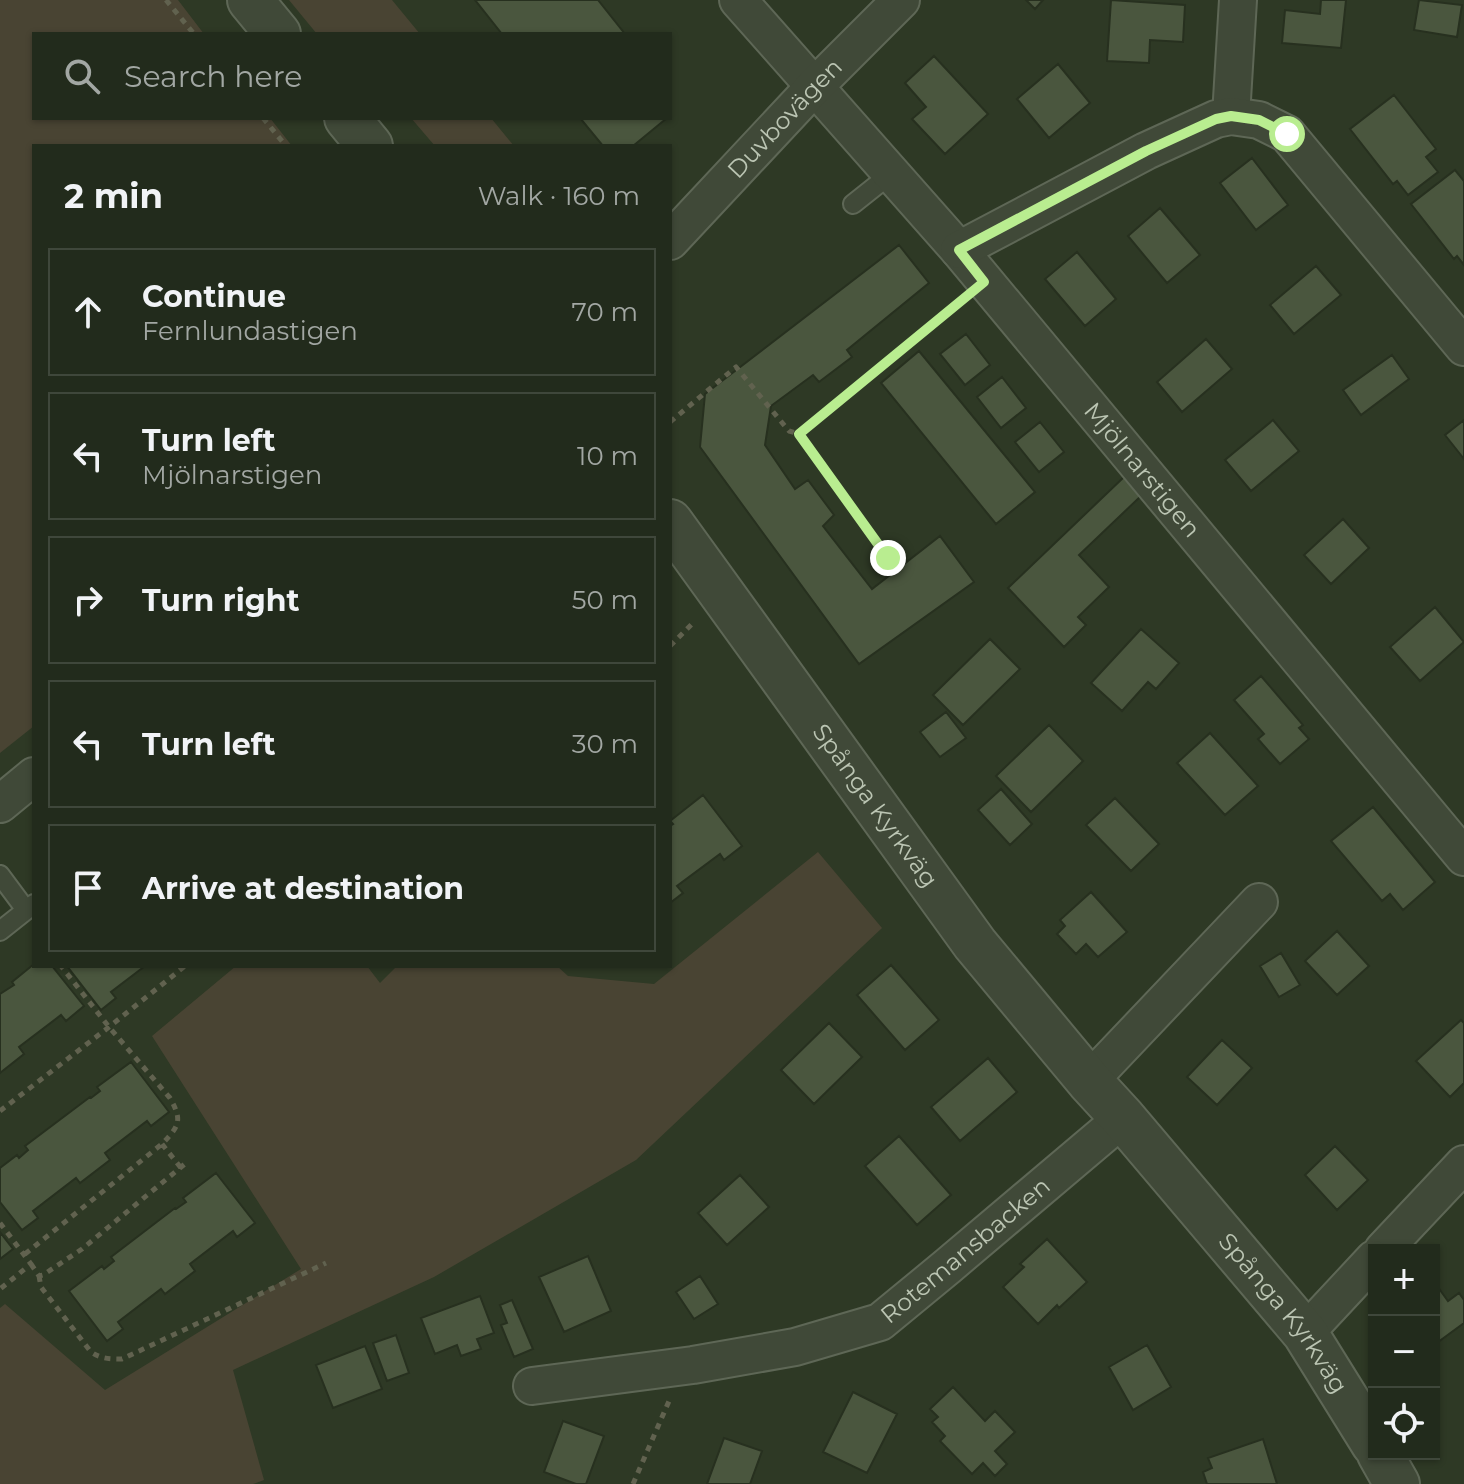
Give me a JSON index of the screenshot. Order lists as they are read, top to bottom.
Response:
{
  "streets": {
    "street": [
      "Duvbovägen",
      "Mjölnarstigen",
      "Spånga Kyrkväg",
      "Rotemansbacken"
    ]
  },
  "crossings": [
    ["Duvbovägen", "Mjölnarstigen"],
    ["Spånga Kyrkväg", "Rotemansbacken"]
  ],
  "page": {
    "search": "Search here",
    "heading": ["2 min", "Walk · 160 m"],
    "list": [
      ["Continue", "Fernlundastigen", "70 m"],
      ["Turn left", "Mjölnarstigen", "10 m"],
      ["Turn right", "50 m"],
      ["Turn left", "30 m"],
      "Arrive at destination"
    ],
    "map_buttons": ["+", "−"]
  }
}
